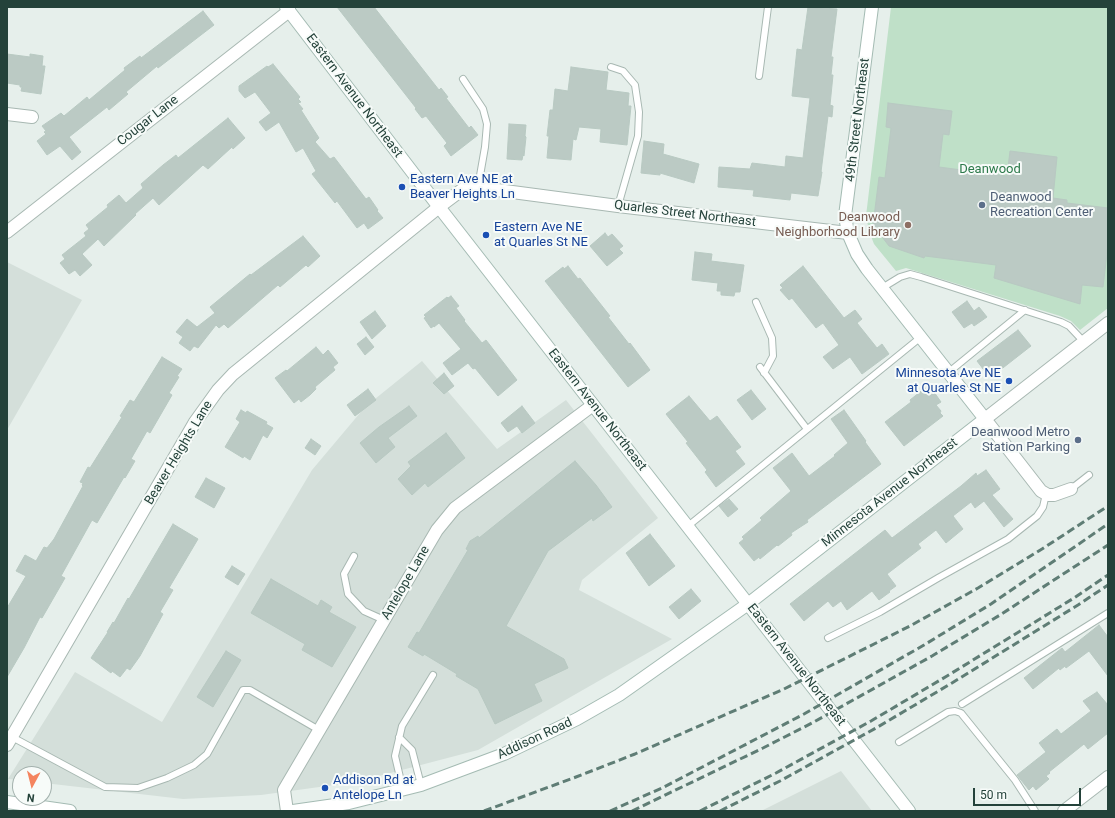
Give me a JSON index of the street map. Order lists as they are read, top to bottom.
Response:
{
  "streets": {
    "street": [
      "Eastern Avenue Northeast",
      "49th Street Northeast",
      "Cougar Lane",
      "Quarles Street Northeast",
      "Beaver Heights Lane",
      "Minnesota Avenue Northeast",
      "Antelope Lane",
      "Addison Road"
    ]
  },
  "crossings": [
    ["Eastern Avenue Northeast", "Cougar Lane"],
    ["Eastern Avenue Northeast", "Quarles Street Northeast"],
    ["Eastern Avenue Northeast", "Beaver Heights Lane"],
    ["Eastern Avenue Northeast", "Minnesota Avenue Northeast"],
    ["Eastern Avenue Northeast", "Antelope Lane"],
    ["Eastern Avenue Northeast", "Addison Road"],
    ["49th Street Northeast", "Quarles Street Northeast"],
    ["Quarles Street Northeast", "Beaver Heights Lane"],
    ["Minnesota Avenue Northeast", "Addison Road"]
  ],
  "parks": ["Deanwood"],
  "places": [
    "Eastern Ave NE at Beaver Heights Ln",
    "Deanwood Recreation Center",
    "Deanwood Neighborhood Library",
    "Eastern Ave NE at Quarles St NE",
    "Minnesota Ave NE at Quarles St NE",
    "Deanwood Metro Station Parking",
    "Addison Rd at Antelope Ln"
  ],
  "scale_bar": "50 m",
  "north": "bottom"
}
